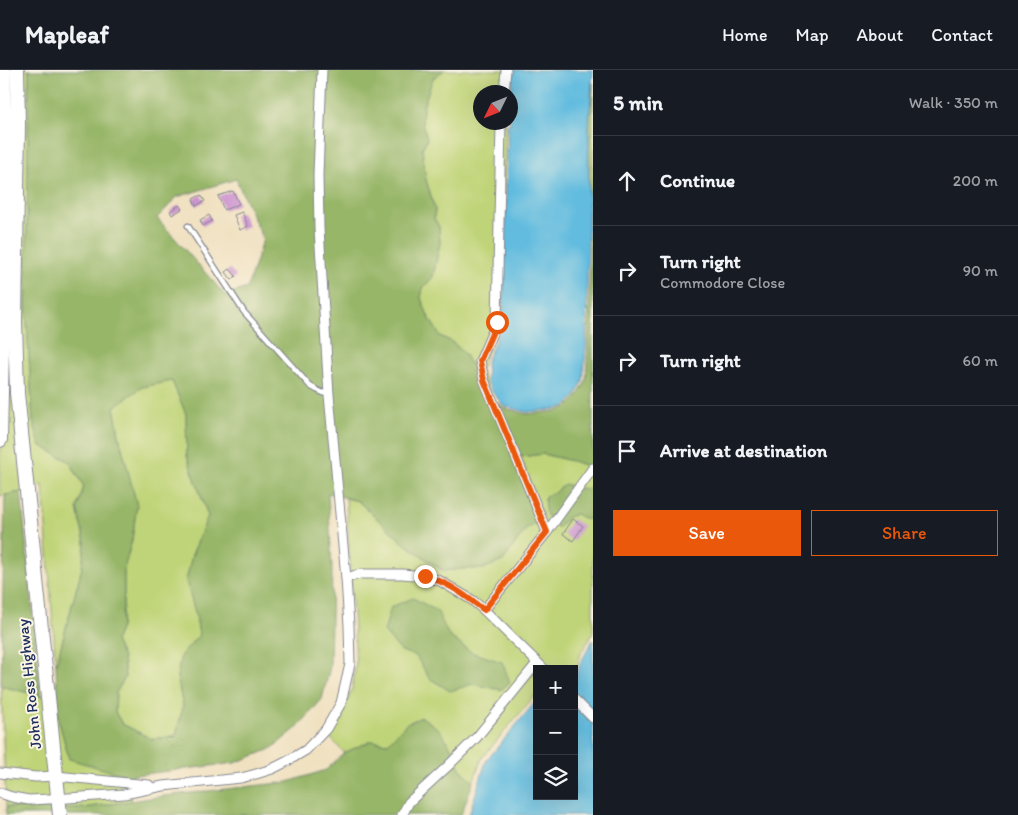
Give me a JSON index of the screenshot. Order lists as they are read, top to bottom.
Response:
{
  "streets": {
    "main road": ["John Ross Highway"]
  },
  "north": "bottom left",
  "page": {
    "header": "Mapleaf",
    "nav": [
      "Home",
      "Map",
      "About",
      "Contact"
    ],
    "heading": ["5 min", "Walk · 350 m"],
    "list": [
      ["Continue", "200 m"],
      ["Turn right", "Commodore Close", "90 m"],
      ["Turn right", "60 m"],
      "Arrive at destination"
    ],
    "buttons": ["Save", "Share"],
    "map_buttons": ["+", "−"]
  }
}
